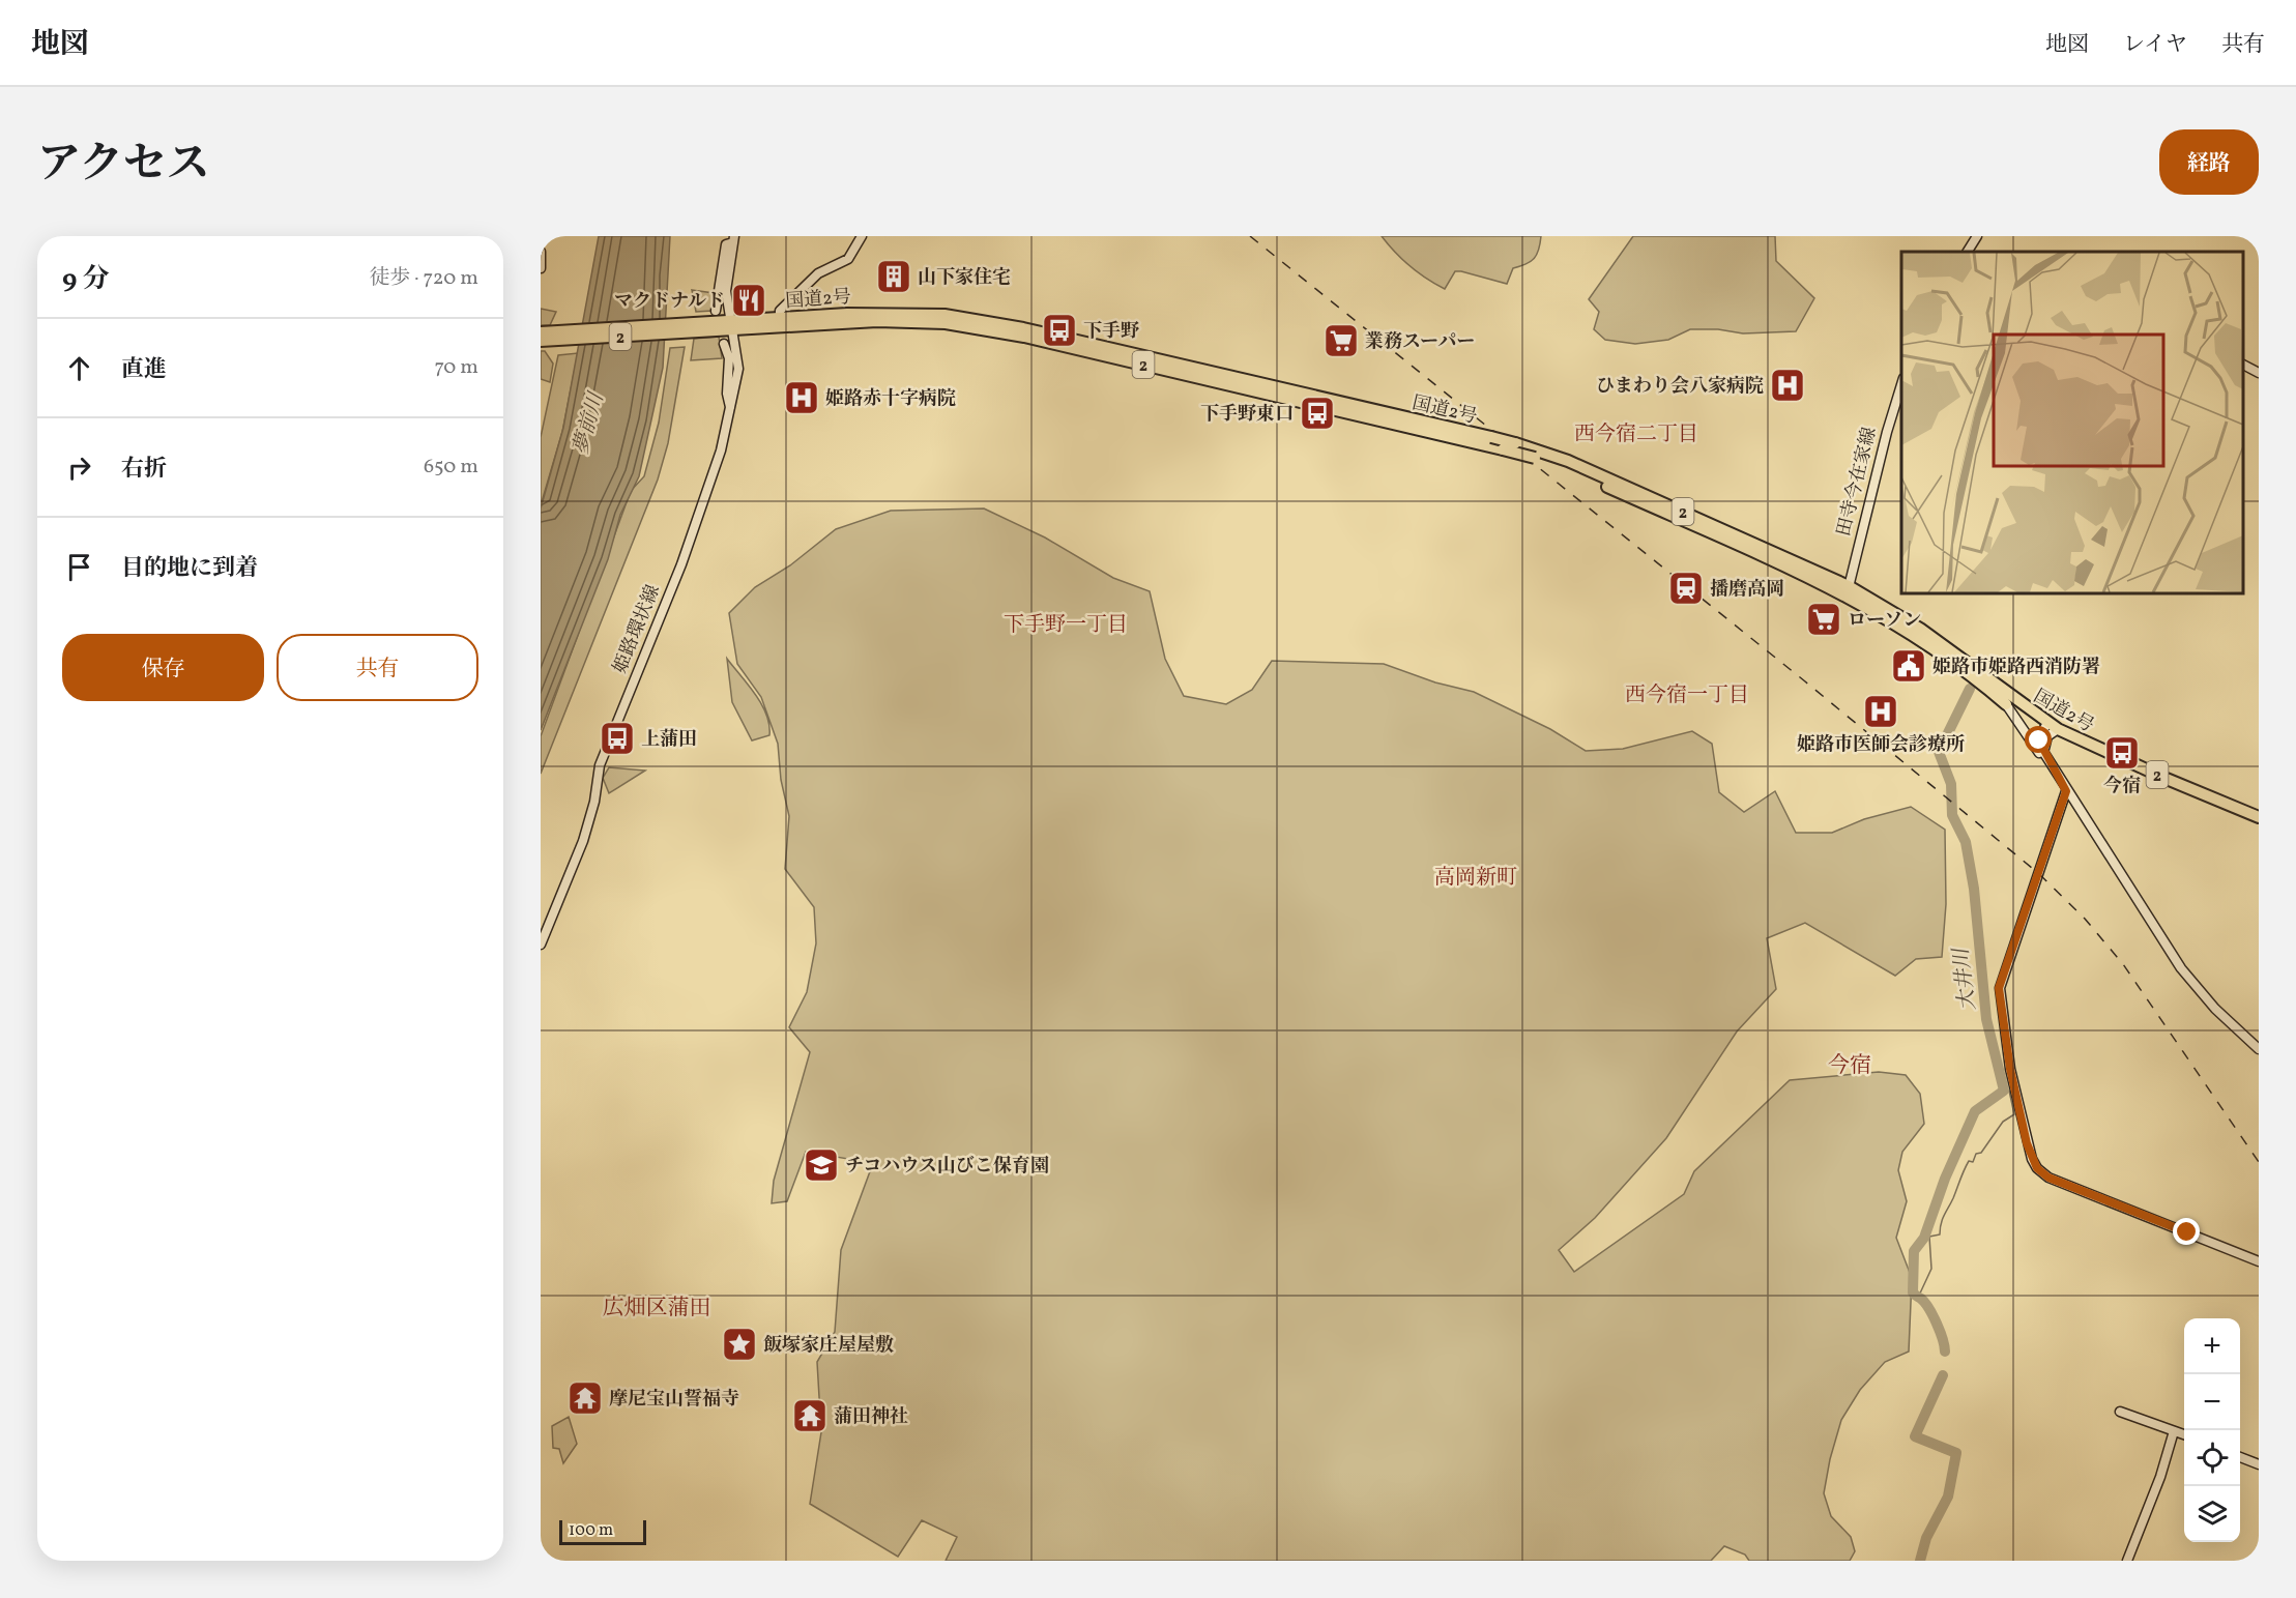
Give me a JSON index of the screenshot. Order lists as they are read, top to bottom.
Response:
{
  "streets": {
    "highway": ["国道2号", "2"],
    "street": ["田寺今在家線", "姫路環状線"]
  },
  "crossings": [
    ["国道2号", "田寺今在家線"],
    ["国道2号", "姫路環状線"]
  ],
  "districts": [
    "西今宿二丁目",
    "下手野一丁目",
    "西今宿一丁目",
    "高岡新町",
    "今宿",
    "広畑区蒲田"
  ],
  "water": ["夢前川", "大井川"],
  "places": {
    "building": ["山下家住宅"],
    "restaurant": ["マクドナルド"],
    "bus stop": [
      "下手野",
      "下手野東口",
      "上蒲田",
      "今宿"
    ],
    "supermarket": ["業務スーパー", "ローソン"],
    "hospital": ["ひまわり会八家病院", "姫路赤十字病院", "姫路市医師会診療所"],
    "station": ["播磨高岡"],
    "public building": ["姫路市姫路西消防署"],
    "school or university": ["チコハウス山びこ保育園"],
    "place": ["飯塚家庄屋屋敷"],
    "temple": ["摩尼宝山誓福寺", "蒲田神社"]
  },
  "scale_bar": "100 m",
  "page": {
    "header": "地図",
    "nav": ["地図", "レイヤ", "共有"],
    "title": "アクセス",
    "buttons": [
      "経路",
      ["保存", "共有"]
    ],
    "heading": ["9 分", "徒歩 · 720 m"],
    "list": [
      ["直進", "70 m"],
      ["右折", "650 m"],
      "目的地に到着"
    ],
    "map_buttons": ["+", "−"],
    "scale": "100 m"
  }
}
